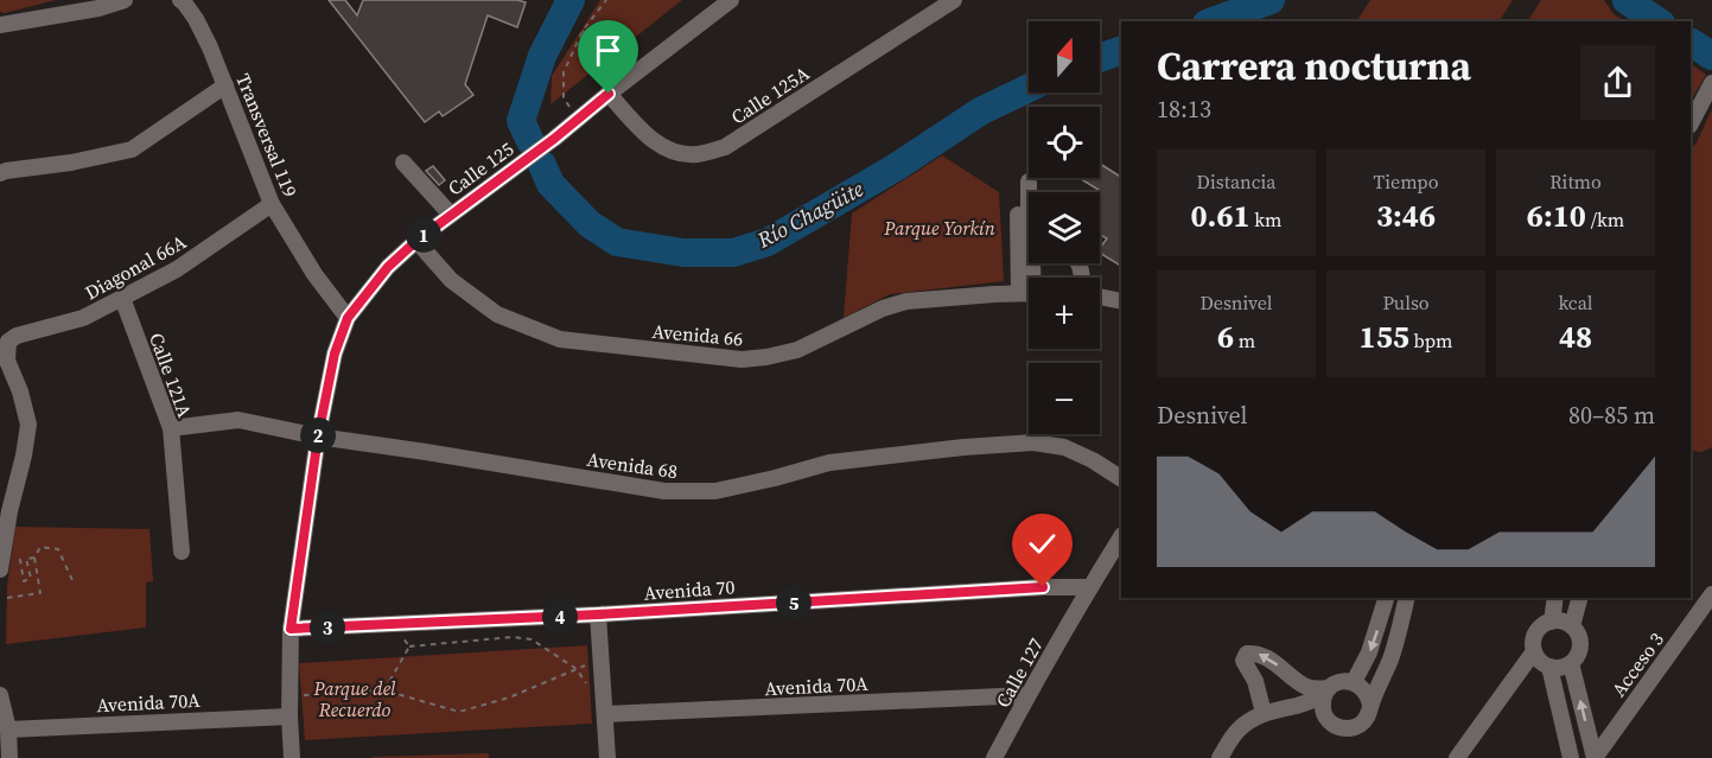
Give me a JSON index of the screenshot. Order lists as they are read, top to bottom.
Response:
{
  "streets": {
    "street": [
      "Calle 125A",
      "Transversal 119",
      "Calle 125",
      "Diagonal 66A",
      "Avenida 66",
      "Calle 121A",
      "Avenida 68",
      "Avenida 70",
      "Acceso 3",
      "Calle 127",
      "Avenida 70A"
    ]
  },
  "crossings": [
    ["Calle 125A", "Calle 125"],
    ["Transversal 119", "Calle 125"],
    ["Transversal 119", "Diagonal 66A"],
    ["Calle 125", "Avenida 66"],
    ["Calle 125", "Avenida 68"],
    ["Calle 125", "Avenida 70"],
    ["Calle 125", "Avenida 70A"],
    ["Diagonal 66A", "Calle 121A"],
    ["Calle 121A", "Avenida 68"],
    ["Avenida 70", "Calle 127"],
    ["Calle 127", "Avenida 70A"]
  ],
  "water": ["Río Chagüite"],
  "parks": ["Parque Yorkín", "Parque del Recuerdo"],
  "north": "top",
  "page": {
    "map_buttons": ["+", "−"],
    "heading": ["Carrera nocturna", "18:13"],
    "stats": [
      ["Distancia", "0.61 km"],
      ["Tiempo", "3:46"],
      ["Ritmo", "6:10 /km"],
      ["Desnivel", "6 m"],
      ["Pulso", "155 bpm"],
      ["kcal", "48"]
    ],
    "pins": [
      "1",
      "2",
      "5",
      "4",
      "3"
    ],
    "chart": ["Desnivel", "80–85 m"]
  }
}
